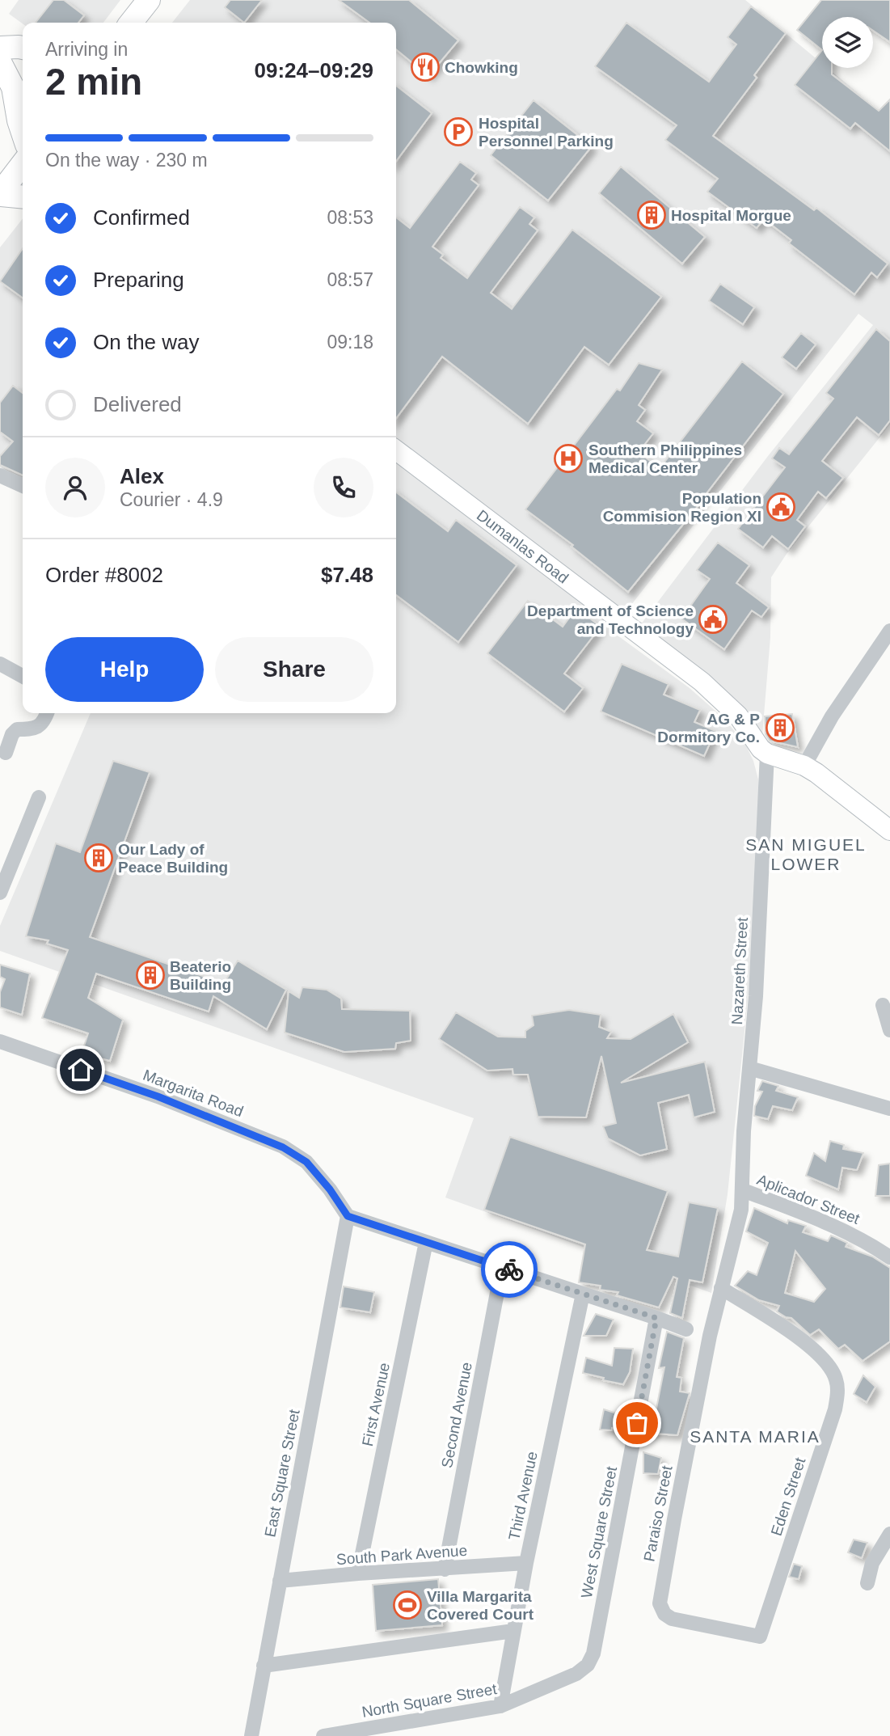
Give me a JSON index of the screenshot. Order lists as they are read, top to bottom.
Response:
{
  "streets": {
    "main road": ["Dumanlas Road"],
    "street": [
      "Nazareth Street",
      "Margarita Road",
      "Aplicador Street",
      "First Avenue",
      "Second Avenue",
      "East Square Street",
      "Third Avenue",
      "Eden Street",
      "Paraiso Street",
      "West Square Street",
      "South Park Avenue",
      "North Square Street"
    ]
  },
  "crossings": [
    ["Dumanlas Road", "Nazareth Street"],
    ["Nazareth Street", "Aplicador Street"],
    ["Nazareth Street", "Paraiso Street"],
    ["Margarita Road", "East Square Street"],
    ["Aplicador Street", "Paraiso Street"],
    ["First Avenue", "South Park Avenue"],
    ["Second Avenue", "South Park Avenue"],
    ["East Square Street", "South Park Avenue"],
    ["Third Avenue", "South Park Avenue"],
    ["Third Avenue", "North Square Street"],
    ["Eden Street", "Paraiso Street"],
    ["West Square Street", "North Square Street"]
  ],
  "districts": ["SAN MIGUEL LOWER", "SANTA MARIA"],
  "places": {
    "restaurant": ["Chowking"],
    "parking": ["Hospital Personnel Parking"],
    "building": [
      "Hospital Morgue",
      "AG & P Dormitory Co.",
      "Our Lady of Peace Building",
      "Beaterio Building"
    ],
    "hospital": ["Southern Philippines Medical Center"],
    "public building": ["Population Commision Region XI", "Department of Science and Technology"],
    "sports": ["Villa Margarita Covered Court"]
  },
  "page": {
    "heading": ["2 min", "Arriving in", "09:24–09:29"],
    "panel": [
      "Alex",
      "Courier · 4.9",
      "Order #8002",
      "$7.48"
    ],
    "bar": "On the way · 230 m",
    "list": [
      ["Confirmed", "08:53"],
      ["Preparing", "08:57"],
      ["On the way", "09:18"],
      "Delivered"
    ],
    "buttons": ["Help", "Share"]
  }
}
